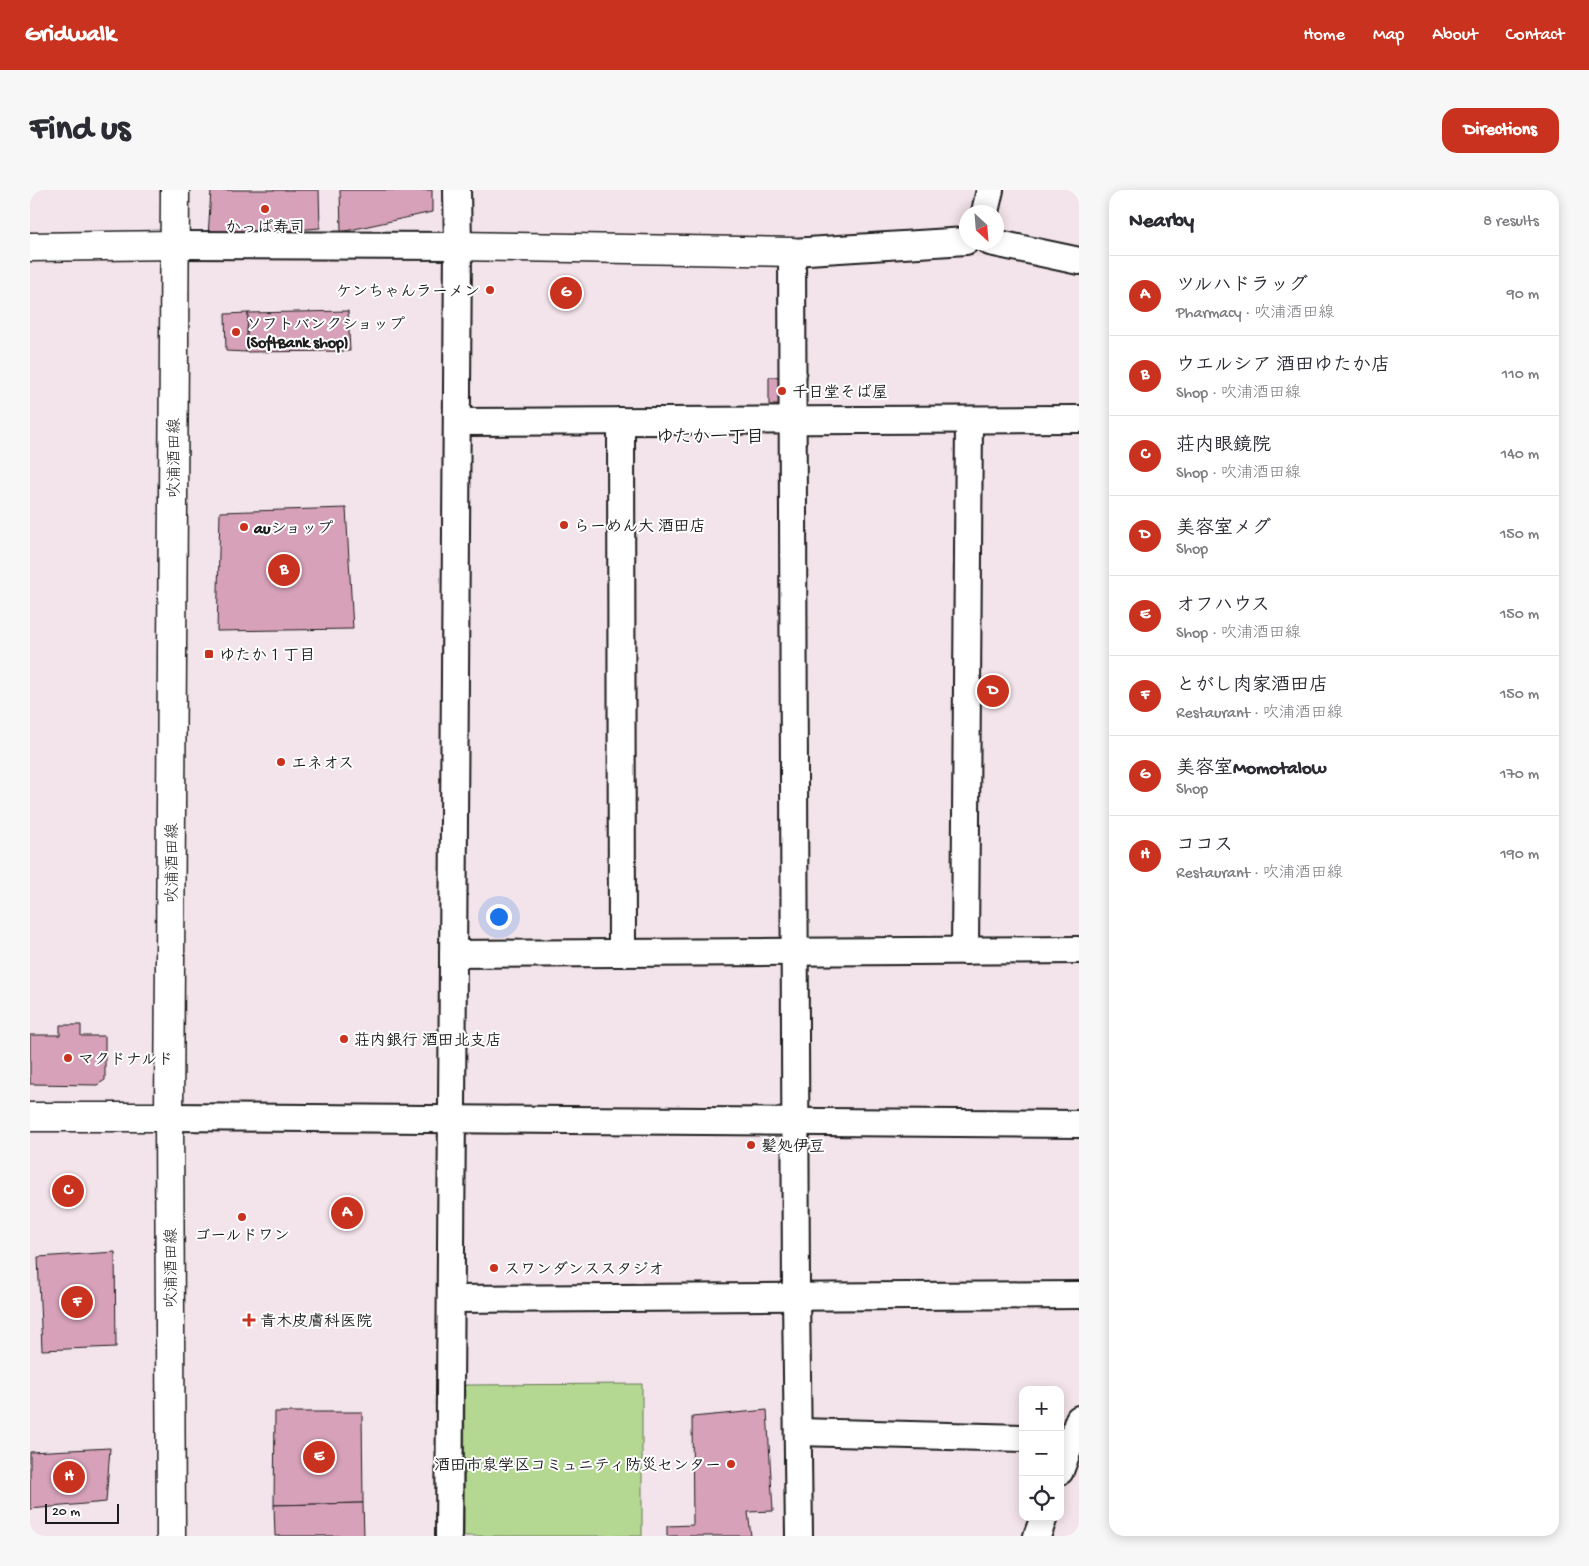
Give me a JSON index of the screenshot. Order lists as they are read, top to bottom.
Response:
{
  "streets": {
    "main road": ["吹浦酒田線"]
  },
  "districts": ["ゆたか一丁目"],
  "places": {
    "other": [
      "かっぱ寿司",
      "ケンちゃんラーメン",
      "ソフトバンクショップ (SoftBank shop)",
      "千日堂そば屋",
      "らーめん大 酒田店",
      "auショップ",
      "エネオス",
      "荘内銀行 酒田北支店",
      "マクドナルド",
      "髪処伊豆",
      "ゴールドワン",
      "スワンダンススタジオ",
      "酒田市泉学区コミュニティ防災センター"
    ],
    "transit": ["ゆたか１丁目"],
    "health": ["青木皮膚科医院"]
  },
  "scale_bar": "20 m",
  "north": "bottom right",
  "page": {
    "header": "Gridwalk",
    "nav": [
      "Home",
      "Map",
      "About",
      "Contact"
    ],
    "buttons": "Directions",
    "title": "Find us",
    "heading": ["Nearby", "8 results"],
    "list": [
      {
        "mark": "A",
        "name": "ツルハドラッグ",
        "note": "Pharmacy · 吹浦酒田線",
        "value": "90 m"
      },
      {
        "mark": "B",
        "name": "ウエルシア 酒田ゆたか店",
        "note": "Shop · 吹浦酒田線",
        "value": "110 m"
      },
      {
        "mark": "C",
        "name": "荘内眼鏡院",
        "note": "Shop · 吹浦酒田線",
        "value": "140 m"
      },
      {
        "mark": "D",
        "name": "美容室メグ",
        "note": "Shop",
        "value": "150 m"
      },
      {
        "mark": "E",
        "name": "オフハウス",
        "note": "Shop · 吹浦酒田線",
        "value": "150 m"
      },
      {
        "mark": "F",
        "name": "とがし肉家酒田店",
        "note": "Restaurant · 吹浦酒田線",
        "value": "150 m"
      },
      {
        "mark": "G",
        "name": "美容室Momotalow",
        "note": "Shop",
        "value": "170 m"
      },
      {
        "mark": "H",
        "name": "ココス",
        "note": "Restaurant · 吹浦酒田線",
        "value": "190 m"
      }
    ],
    "pins": [
      "G",
      "B",
      "D",
      "C",
      "A",
      "F",
      "E",
      "H"
    ],
    "map_buttons": ["+", "−"],
    "scale": "20 m"
  }
}
